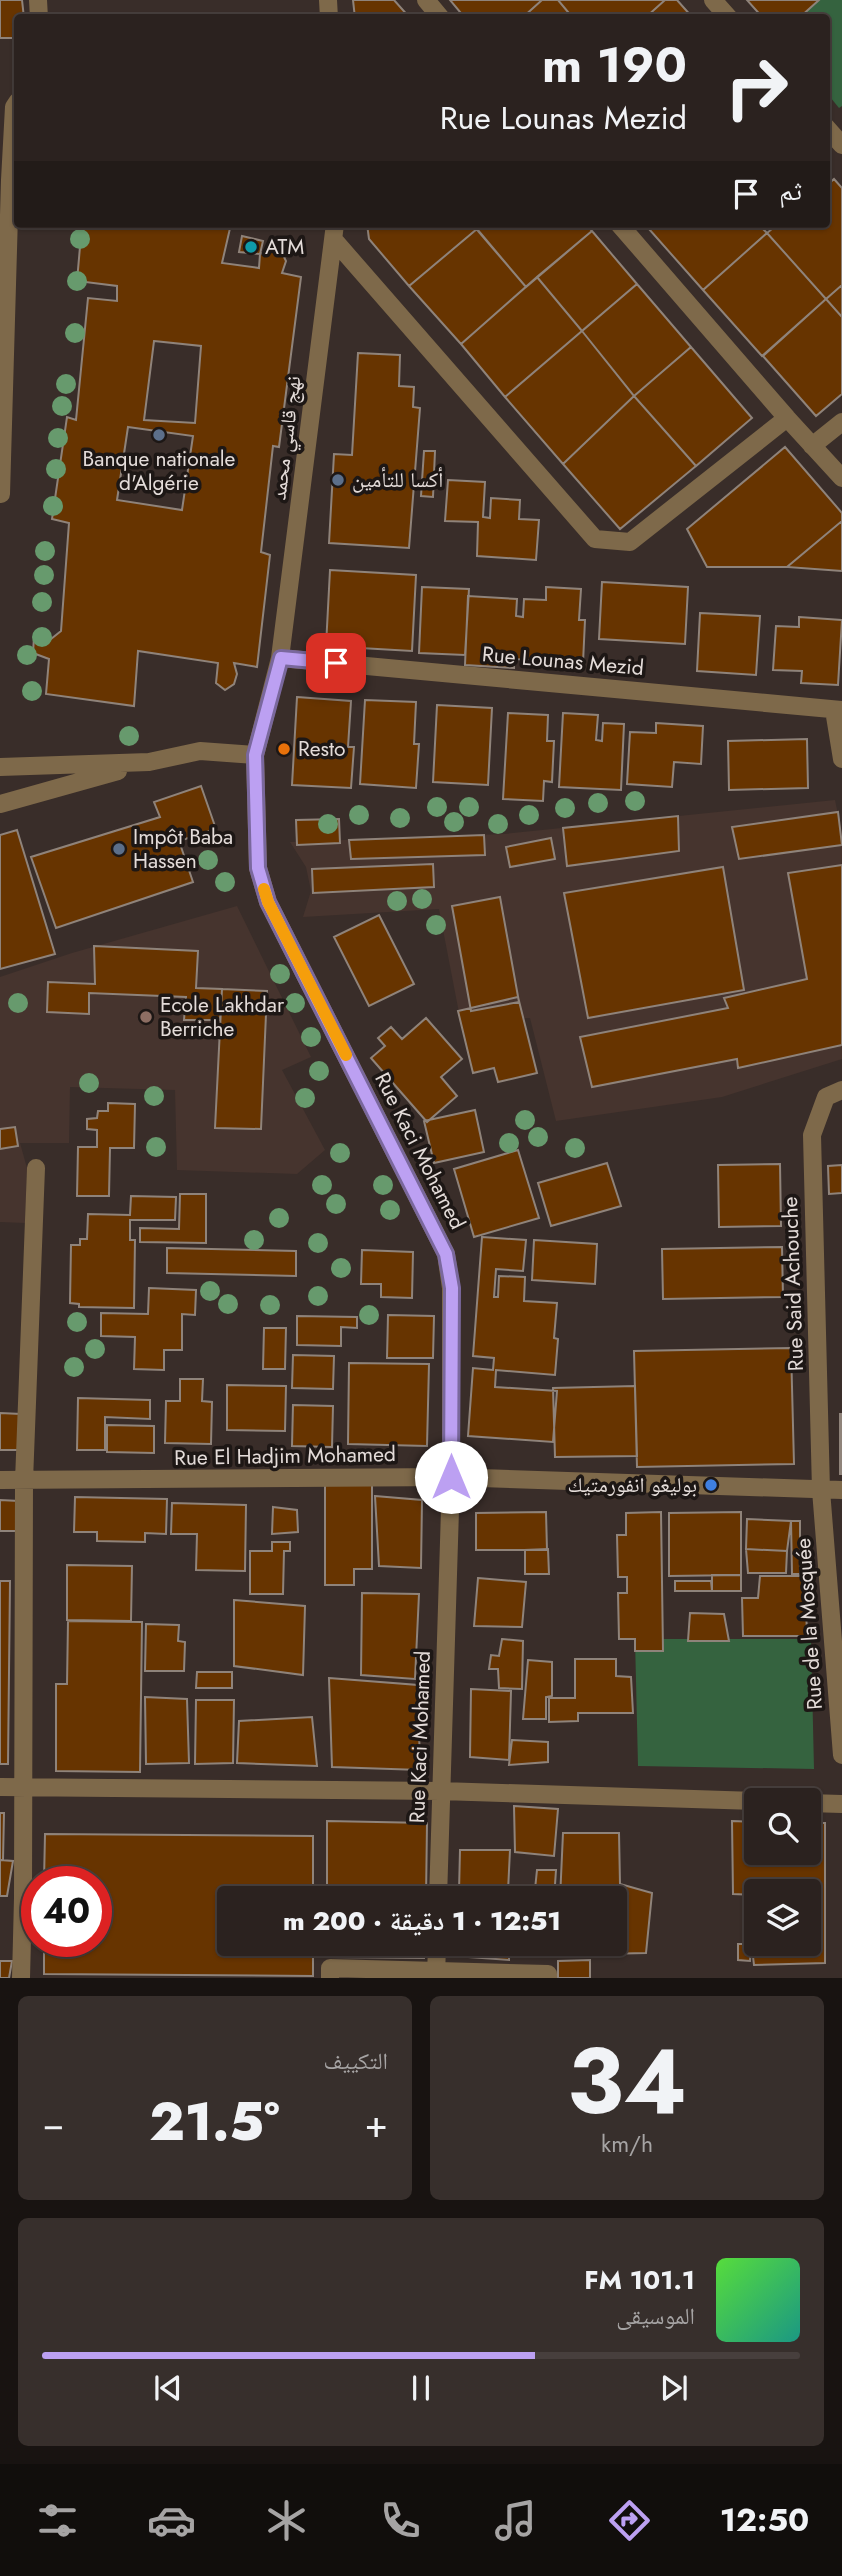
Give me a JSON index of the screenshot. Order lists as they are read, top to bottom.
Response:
{
  "streets": {
    "street": [
      "نهج قاسي محمد",
      "Rue Lounas Mezid",
      "Rue Kaci Mohamed",
      "Rue Said Achouche",
      "Rue El Hadjim Mohamed",
      "Rue de la Mosquée"
    ]
  },
  "crossings": [
    ["نهج قاسي محمد", "Rue Lounas Mezid"],
    ["نهج قاسي محمد", "Rue Kaci Mohamed"],
    ["Rue Lounas Mezid", "Rue Kaci Mohamed"],
    ["Rue Kaci Mohamed", "Rue El Hadjim Mohamed"],
    ["Rue Said Achouche", "Rue El Hadjim Mohamed"],
    ["Rue Said Achouche", "Rue de la Mosquée"],
    ["Rue El Hadjim Mohamed", "Rue de la Mosquée"]
  ],
  "places": [
    "ATM",
    "Banque nationale d'Algérie",
    "أكسا للتأمين",
    "Resto",
    "Impôt Baba Hassen",
    "Ecole Lakhdar Berriche",
    "بوليغو انفورمتيك"
  ],
  "page": {
    "turn": ["190 m", "Rue Lounas Mezid"],
    "then": "ثم",
    "limit": "40",
    "trip": "12:51 · 1 دقيقة · 200 m",
    "tile": [
      ["34", "km/h"],
      "التكييف"
    ],
    "heat": ["−", "21.5°", "+"],
    "song": ["101.1 FM", "الموسيقى"],
    "tabs": "12:50"
  }
}
